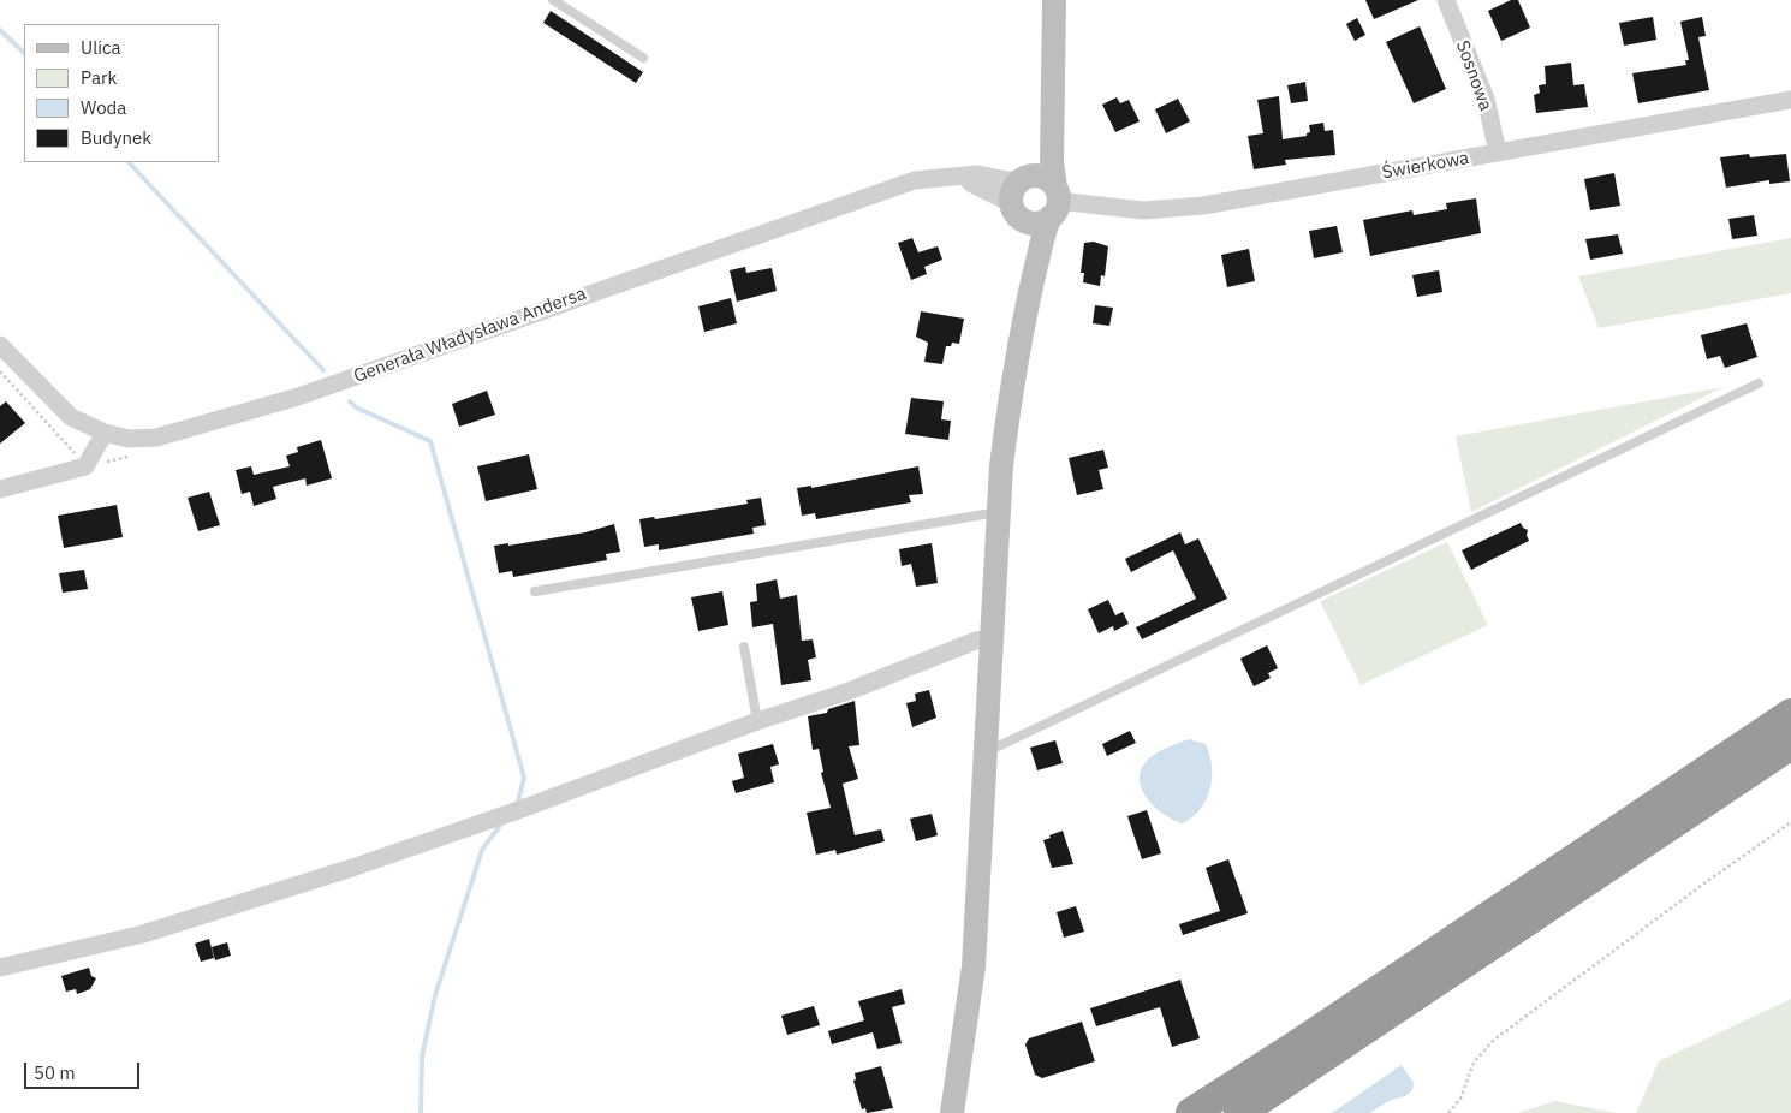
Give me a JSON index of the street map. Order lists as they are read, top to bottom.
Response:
{
  "streets": {
    "street": ["Sosnowa", "Świerkowa", "Generała Władysława Andersa"]
  },
  "crossings": [
    ["Sosnowa", "Świerkowa"],
    ["Świerkowa", "Generała Władysława Andersa"]
  ],
  "legend": [
    "Ulica",
    "Park",
    "Woda",
    "Budynek"
  ],
  "scale_bar": "50 m"
}
